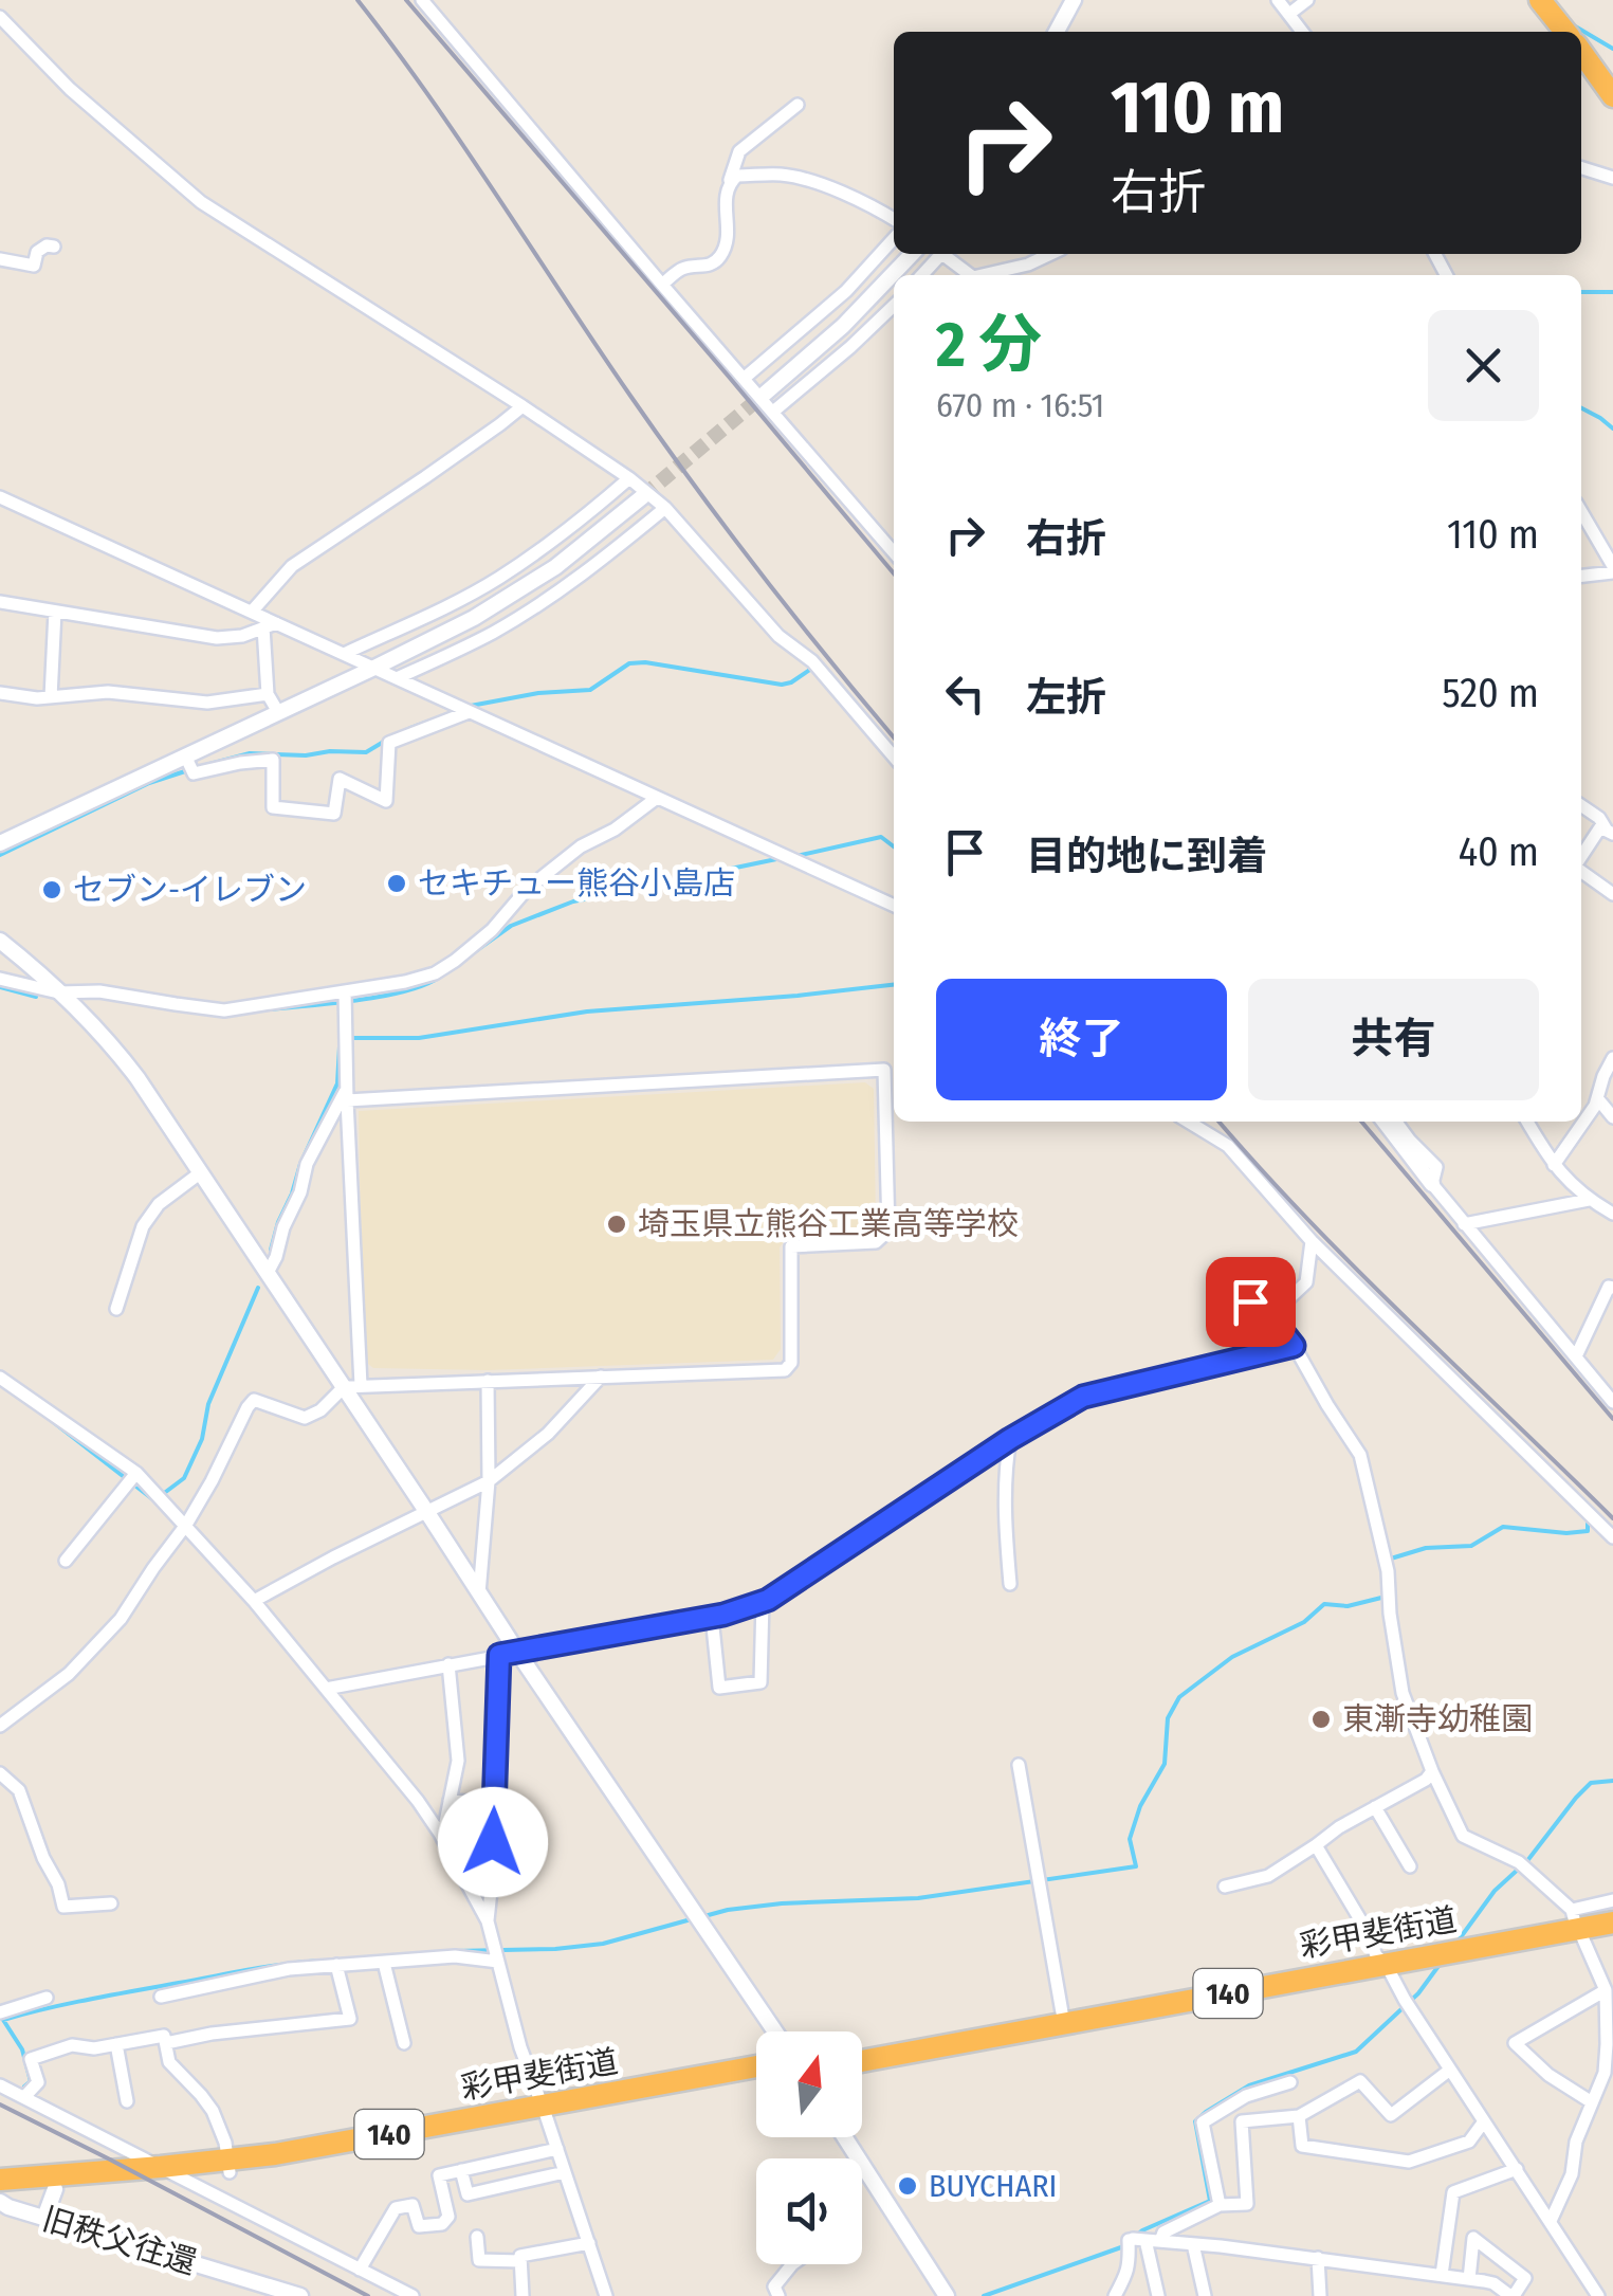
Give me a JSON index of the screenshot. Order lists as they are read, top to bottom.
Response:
{
  "streets": {
    "highway": ["彩甲斐街道", "140"],
    "street": ["旧秩父往還"]
  },
  "places": [
    "セキチュー熊谷小島店",
    "セブン-イレブン",
    "埼玉県立熊谷工業高等学校",
    "東漸寺幼稚園",
    "BUYCHARI"
  ],
  "north": "top",
  "page": {
    "turn": ["110 m", "右折"],
    "heading": ["2 分", "670 m · 16:51"],
    "list": [
      {
        "name": "右折",
        "value": "110 m"
      },
      {
        "name": "左折",
        "value": "520 m"
      },
      {
        "name": "目的地に到着",
        "value": "40 m"
      }
    ],
    "buttons": ["終了", "共有"]
  }
}
